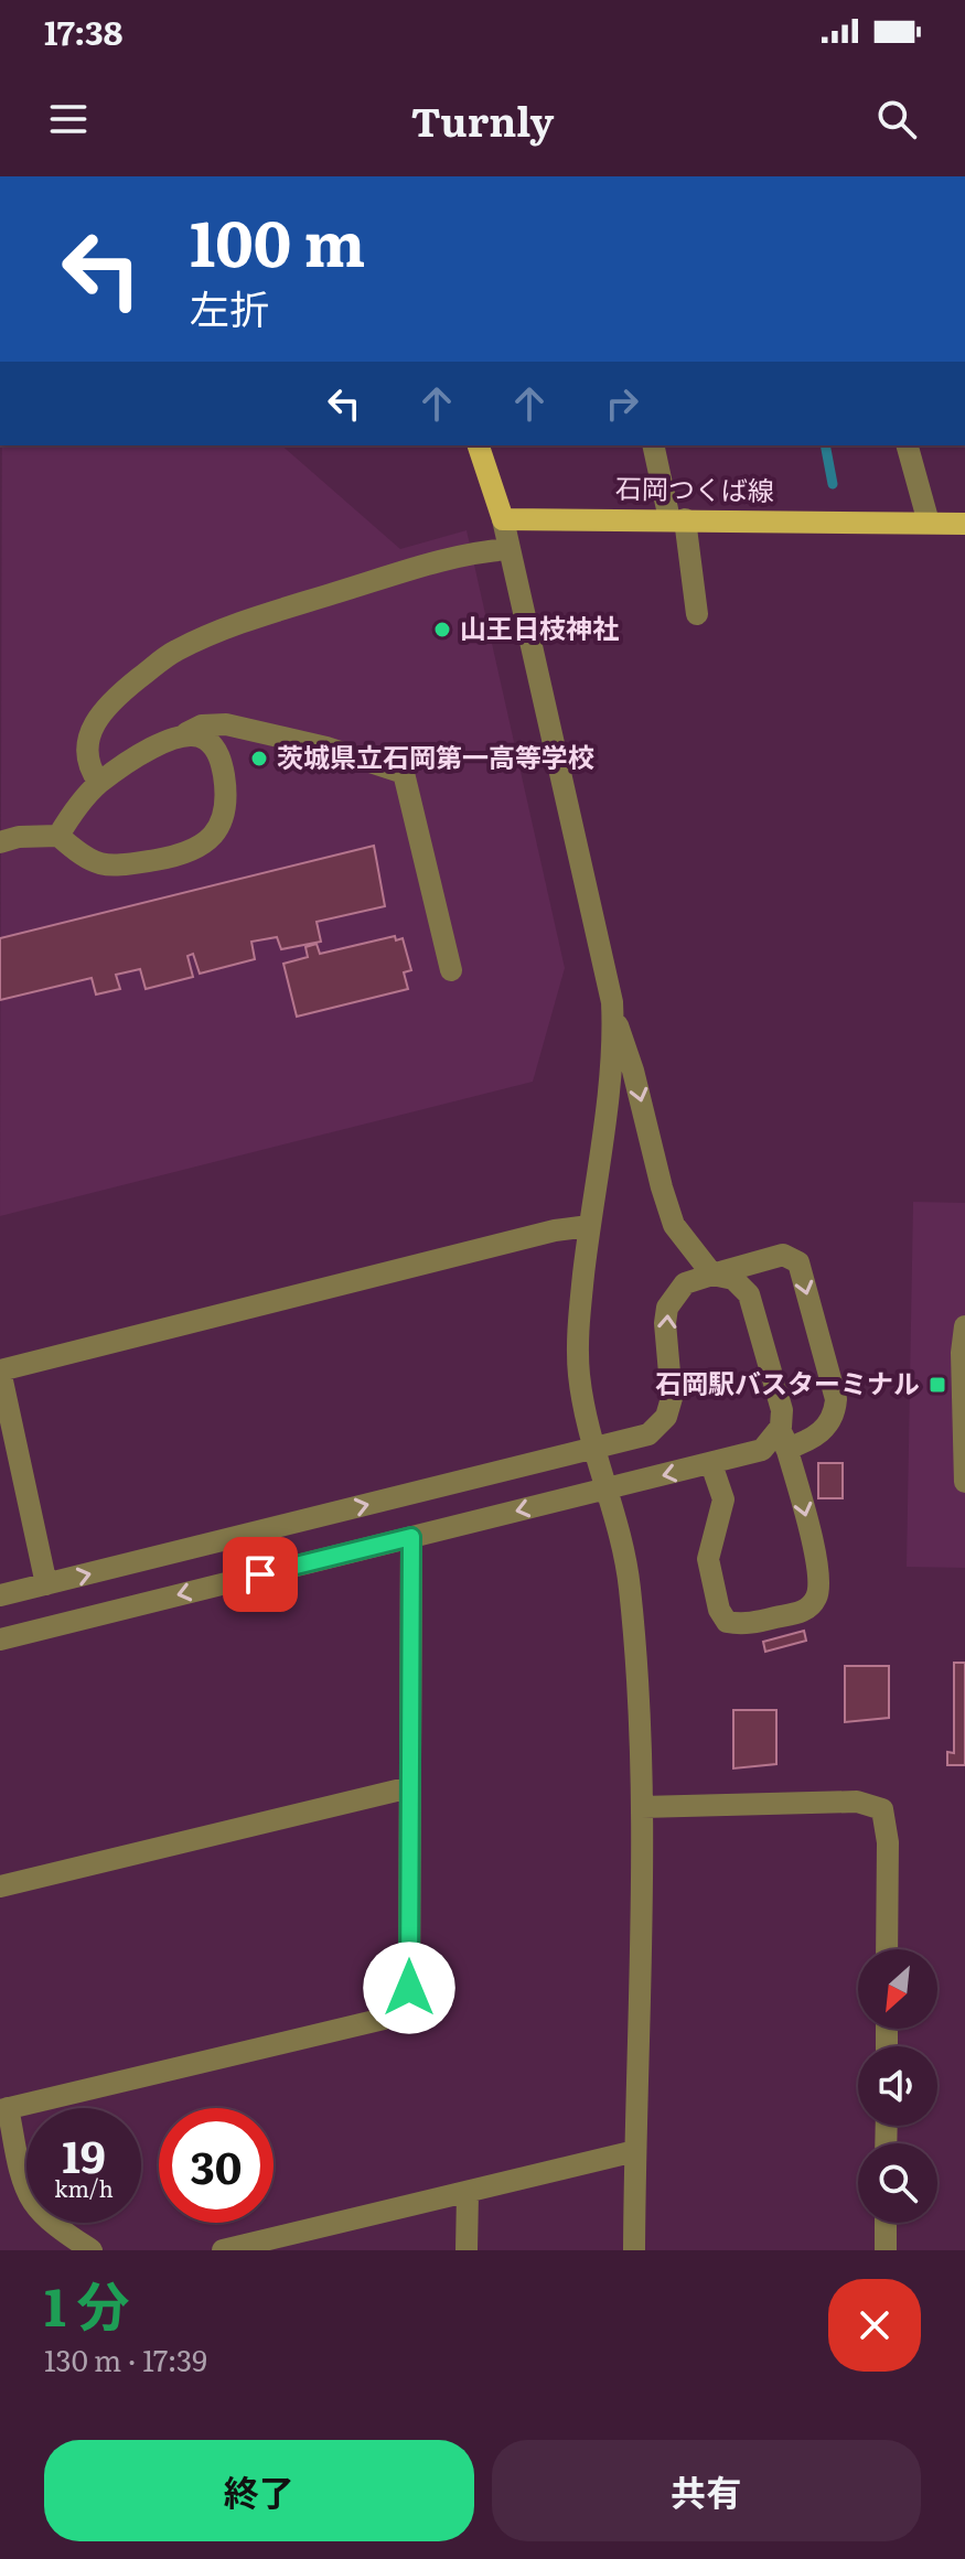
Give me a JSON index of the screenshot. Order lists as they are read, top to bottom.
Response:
{
  "streets": {
    "main road": ["石岡つくば線"]
  },
  "places": {
    "other": ["山王日枝神社", "茨城県立石岡第一高等学校"],
    "transit": ["石岡駅バスターミナル"]
  },
  "north": "bottom left",
  "page": {
    "status": "17:38",
    "header": "Turnly",
    "turn": ["100 m", "左折"],
    "speed": "19 km/h",
    "limit": "30",
    "heading": ["1 分", "130 m · 17:39"],
    "buttons": ["終了", "共有"]
  }
}
